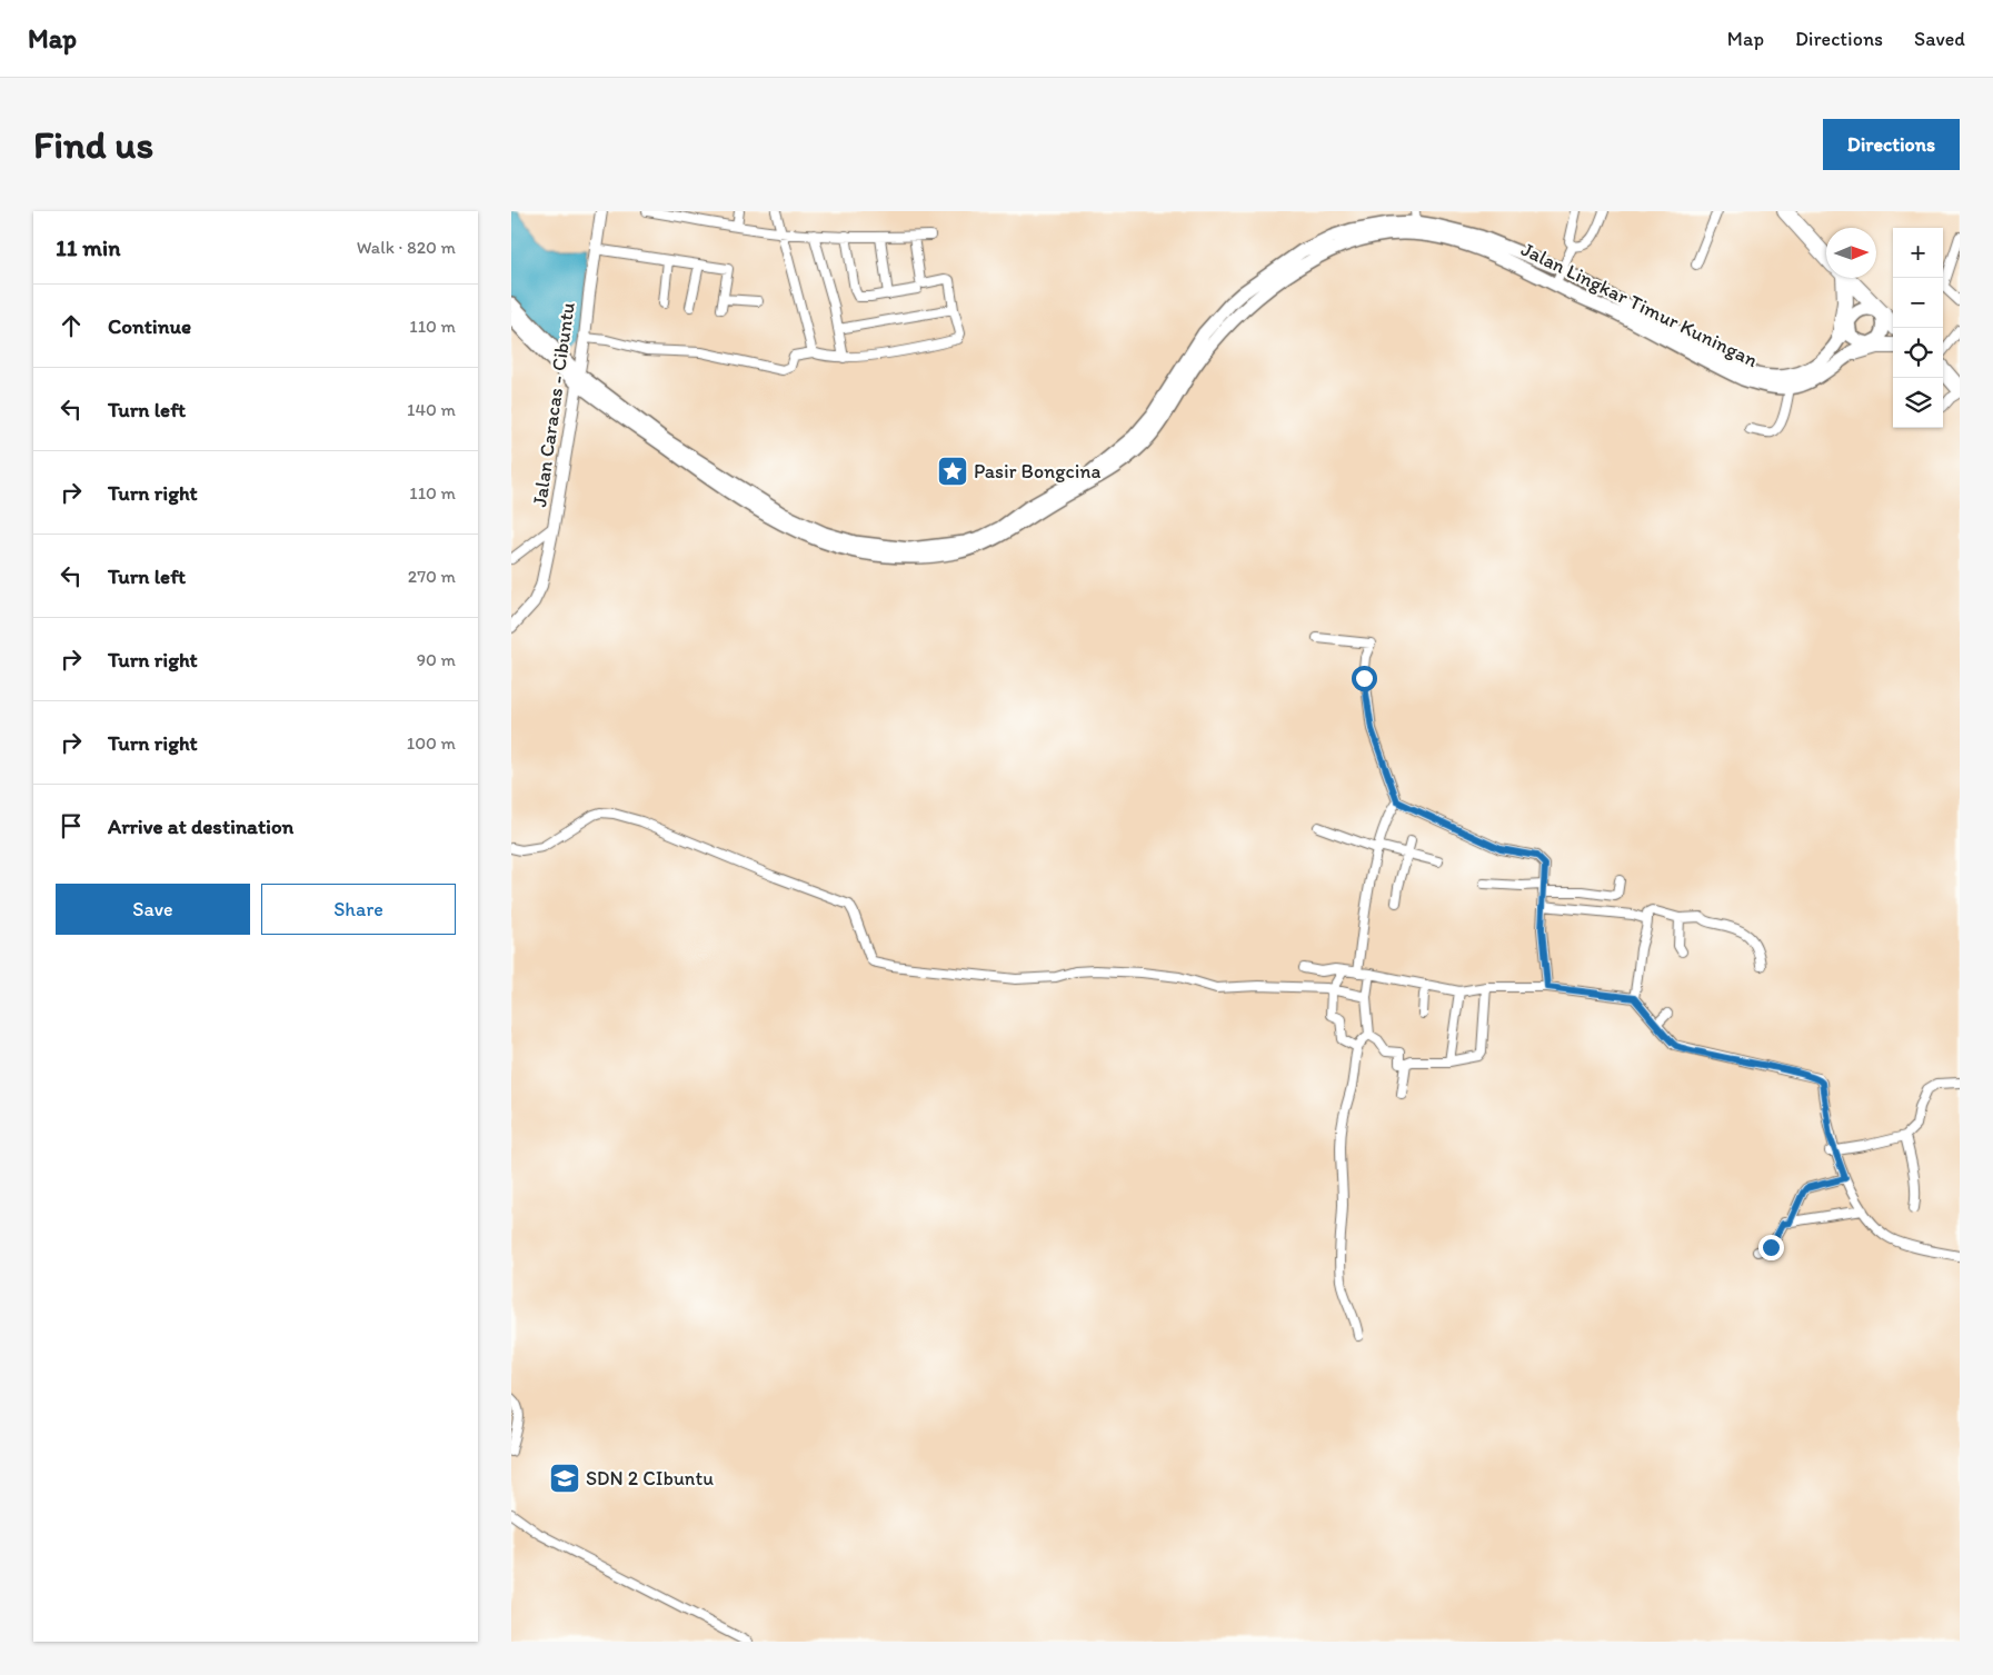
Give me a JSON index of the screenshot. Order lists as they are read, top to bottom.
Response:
{
  "streets": {
    "main road": ["Jalan Lingkar Timur Kuningan"],
    "street": ["Jalan Caracas - Cibuntu"]
  },
  "crossings": [
    ["Jalan Lingkar Timur Kuningan", "Jalan Caracas - Cibuntu"]
  ],
  "places": {
    "place": ["Pasir Bongcina"],
    "school or university": ["SDN 2 CIbuntu"]
  },
  "north": "right",
  "page": {
    "header": "Map",
    "nav": ["Map", "Directions", "Saved"],
    "buttons": [
      "Directions",
      ["Save", "Share"]
    ],
    "title": "Find us",
    "heading": ["11 min", "Walk · 820 m"],
    "map_buttons": ["+", "−"],
    "list": [
      ["Continue", "110 m"],
      ["Turn left", "140 m"],
      ["Turn right", "110 m"],
      ["Turn left", "270 m"],
      ["Turn right", "90 m"],
      ["Turn right", "100 m"],
      "Arrive at destination"
    ]
  }
}
